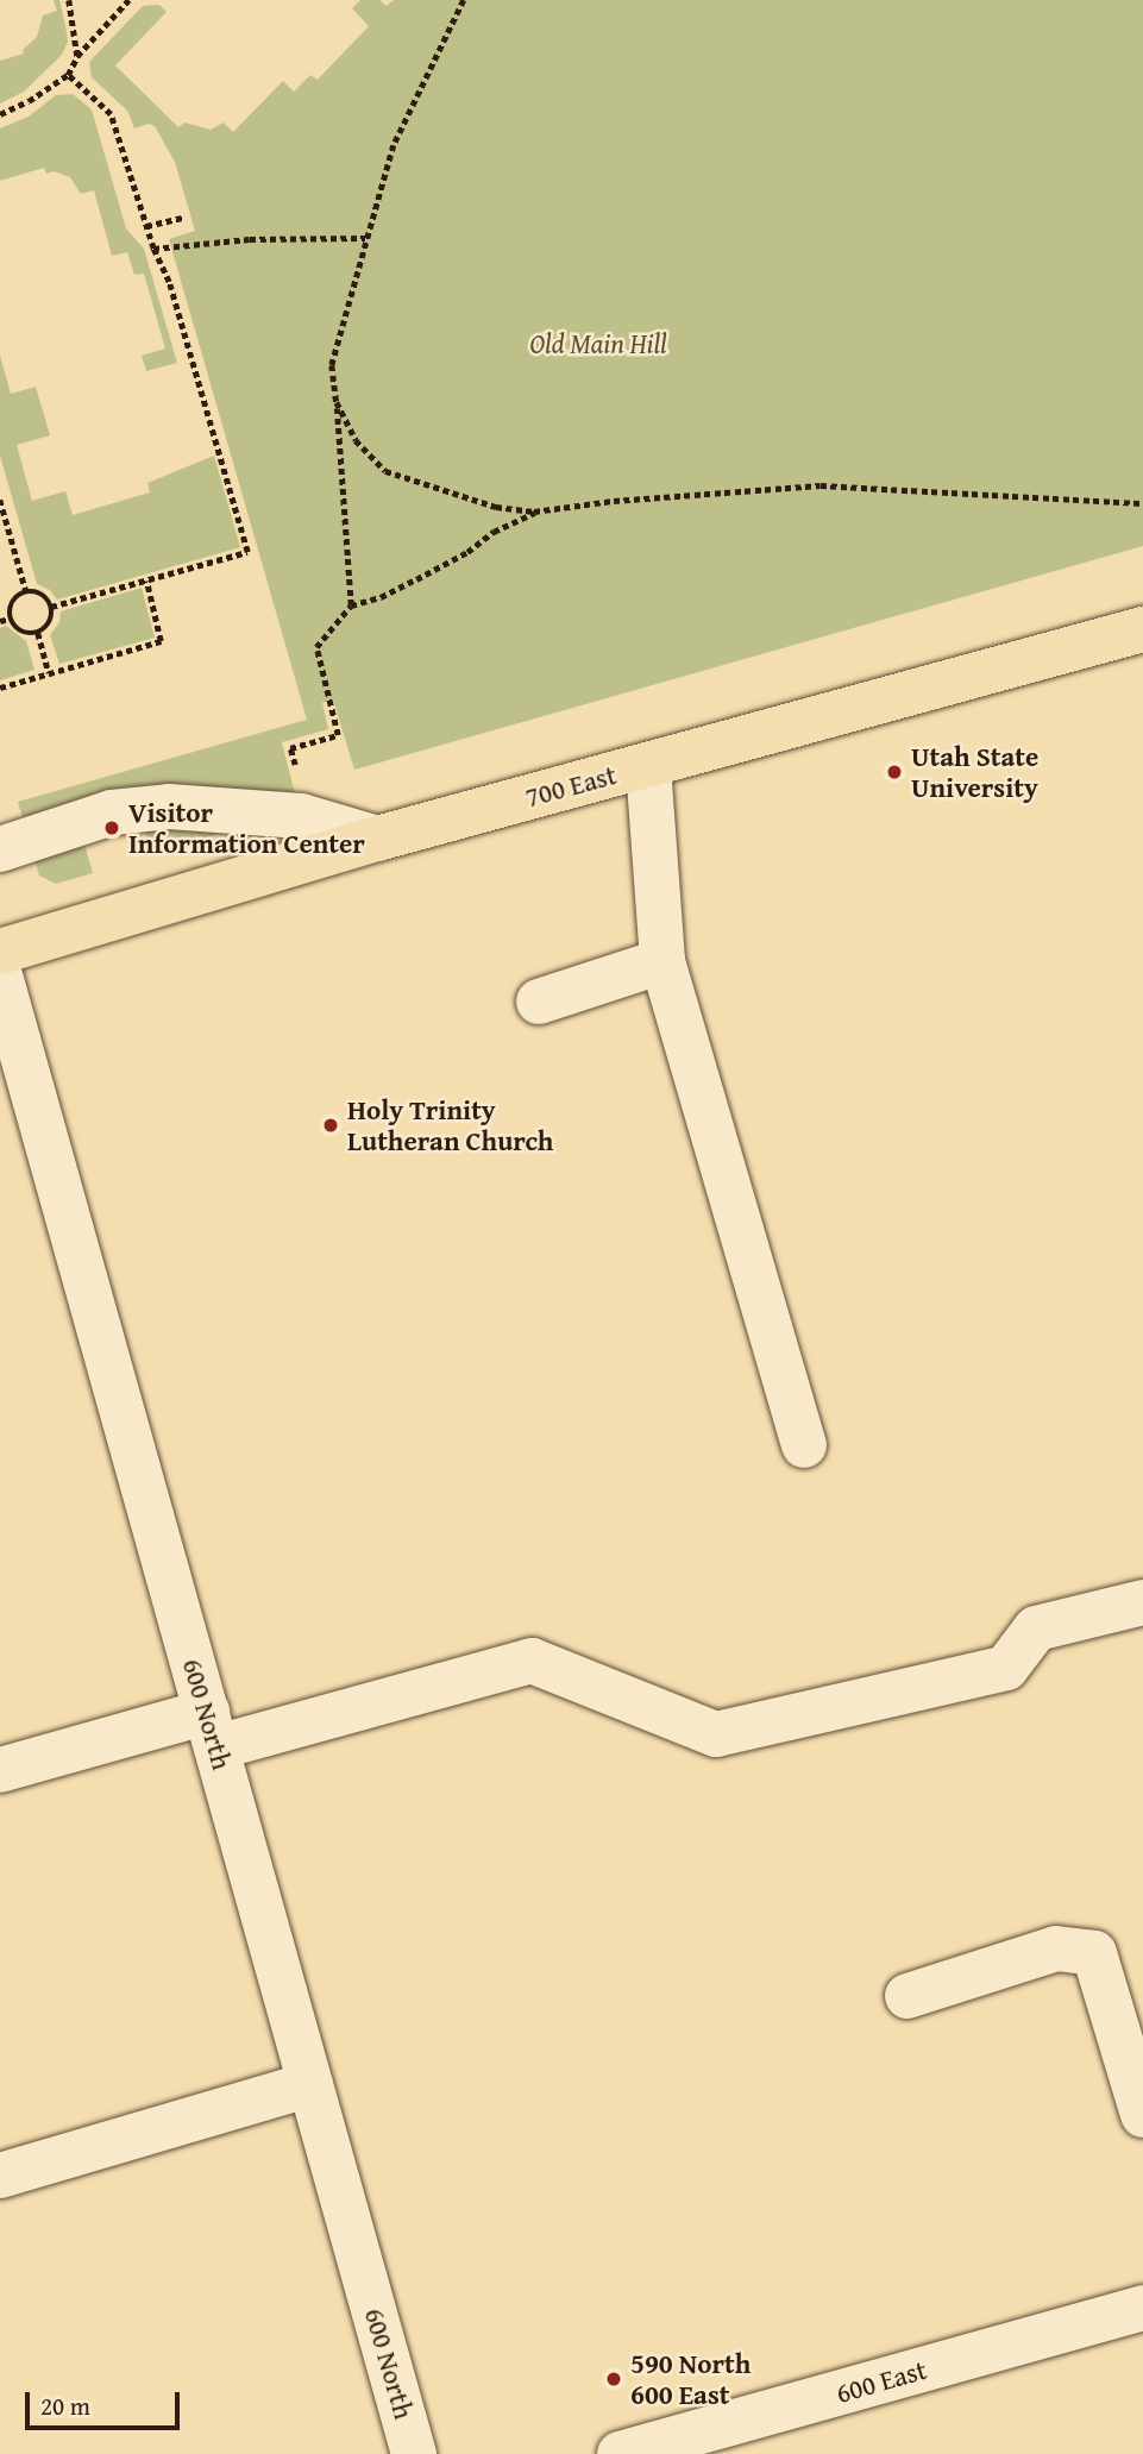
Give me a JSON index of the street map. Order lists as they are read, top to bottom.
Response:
{
  "streets": {
    "main road": ["700 East"],
    "street": ["600 North", "600 East"]
  },
  "parks": ["Old Main Hill"],
  "places": [
    "Utah State University",
    "Visitor Information Center",
    "Holy Trinity Lutheran Church",
    "590 North 600 East"
  ],
  "scale_bar": "20 m"
}
